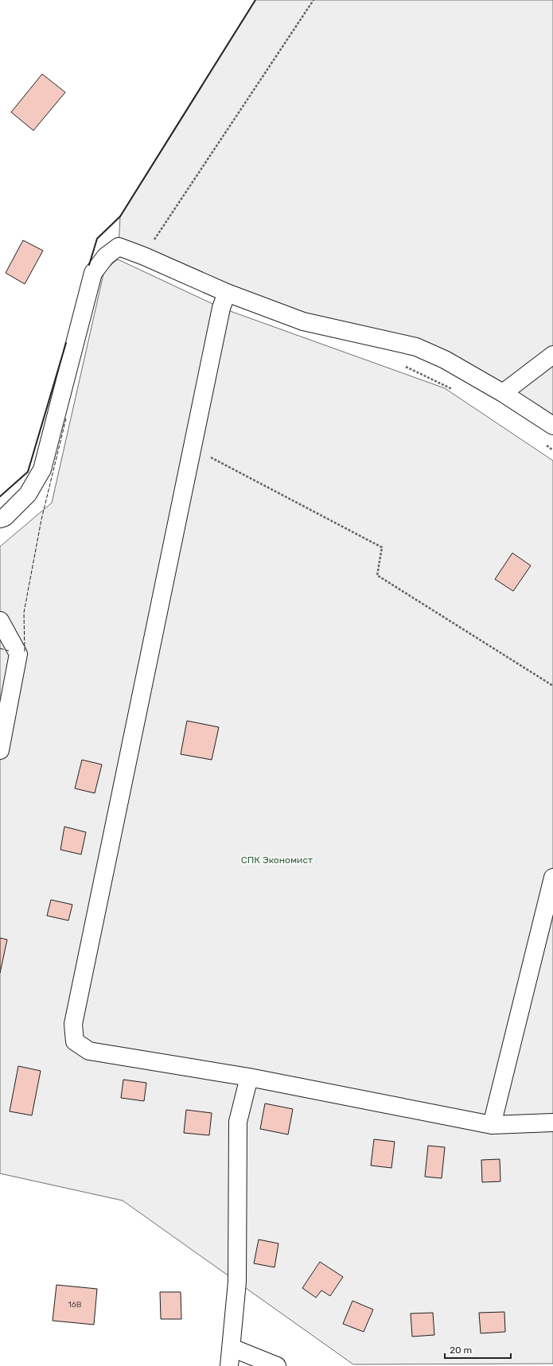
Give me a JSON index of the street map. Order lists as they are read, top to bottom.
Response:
{
  "parks": ["СПК Экономист"],
  "house_numbers": ["16В"],
  "scale_bar": "20 m"
}
